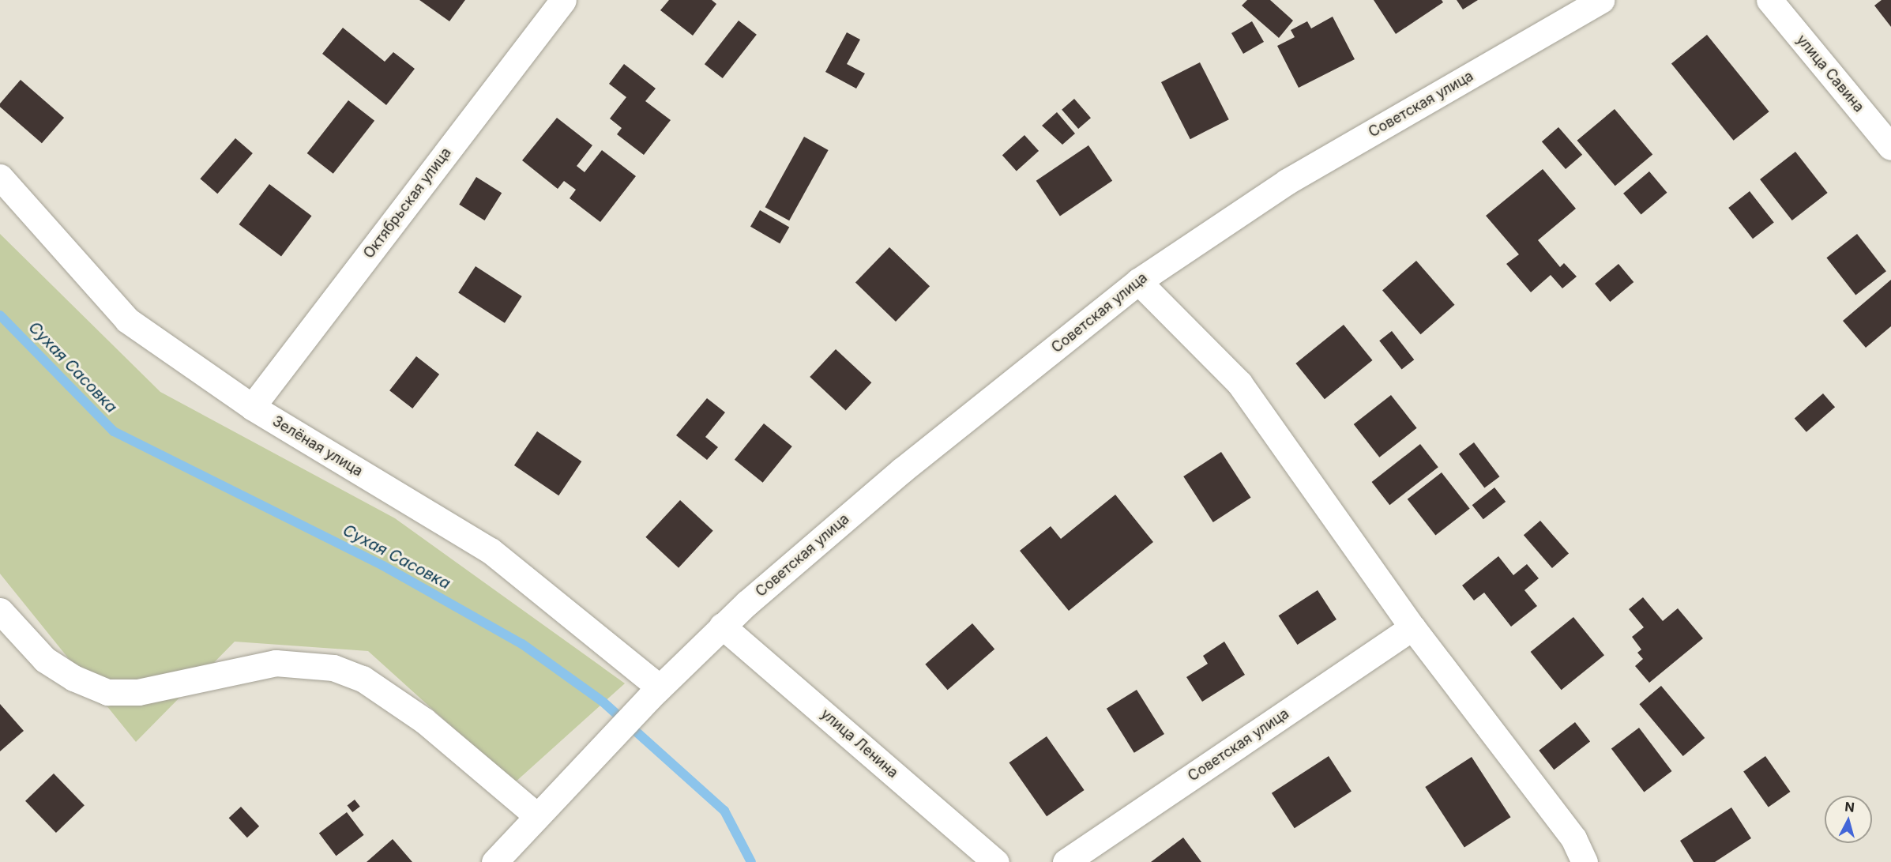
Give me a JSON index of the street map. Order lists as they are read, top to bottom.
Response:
{
  "streets": {
    "street": [
      "улица Савина",
      "Советская улица",
      "Октябрьская улица",
      "Зелёная улица",
      "улица Ленина"
    ]
  },
  "crossings": [
    ["Советская улица", "Зелёная улица"],
    ["Советская улица", "улица Ленина"],
    ["Октябрьская улица", "Зелёная улица"]
  ],
  "water": ["Сухая Сасовка"],
  "north": "top"
}
